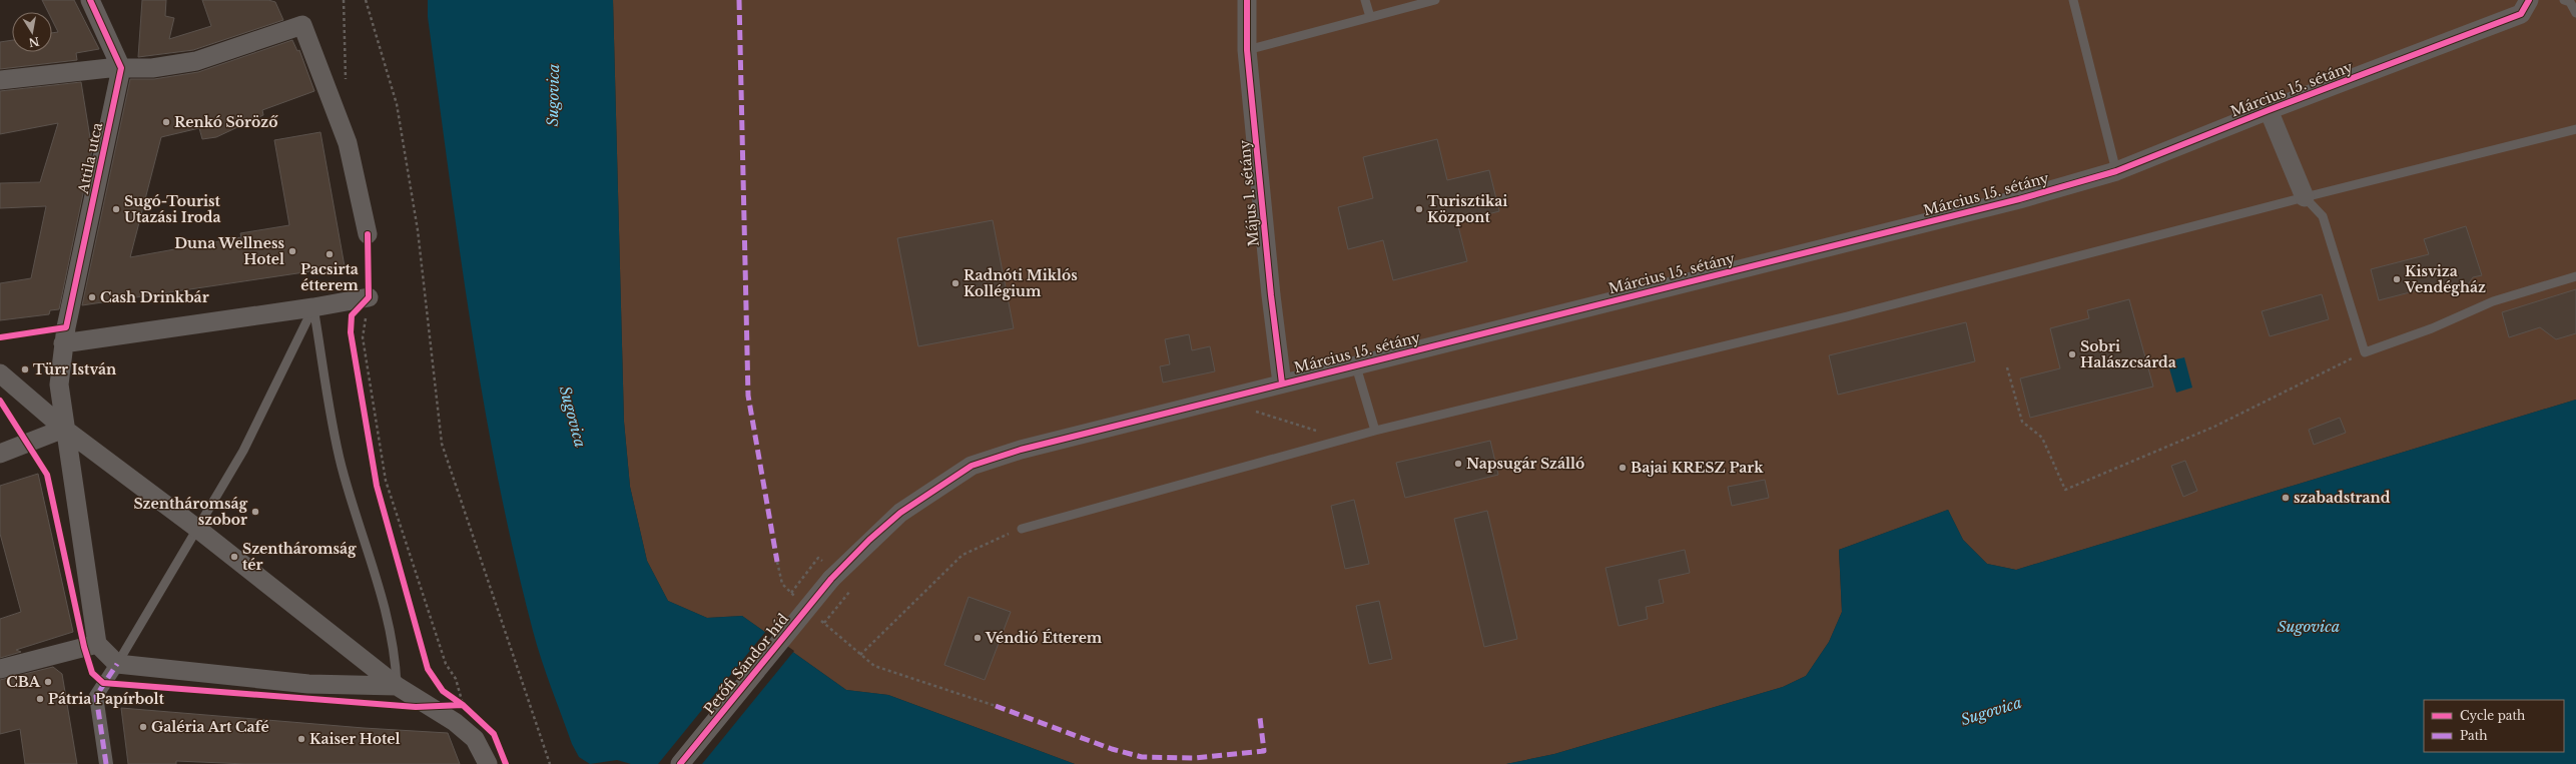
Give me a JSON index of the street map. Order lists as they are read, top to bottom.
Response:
{
  "streets": {
    "street": [
      "Március 15. sétány",
      "Attila utca",
      "Május 1. sétány",
      "Petőfi Sándor híd"
    ]
  },
  "crossings": [
    ["Március 15. sétány", "Május 1. sétány"],
    ["Március 15. sétány", "Petőfi Sándor híd"]
  ],
  "water": ["Sugovica"],
  "places": [
    "Renkó Söröző",
    "Sugó-Tourist Utazási Iroda",
    "Turisztikai Központ",
    "Duna Wellness Hotel",
    "Pacsirta étterem",
    "Kisviza Vendégház",
    "Radnóti Miklós Kollégium",
    "Cash Drinkbár",
    "Sobri Halászcsárda",
    "Türr István",
    "Napsugár Szálló",
    "Bajai KRESZ Park",
    "szabadstrand",
    "Szentháromság szobor",
    "Szentháromság tér",
    "Véndió Étterem",
    "CBA",
    "Pátria Papírbolt",
    "Galéria Art Café",
    "Kaiser Hotel"
  ],
  "legend": ["Cycle path", "Path"],
  "north": "bottom"
}
